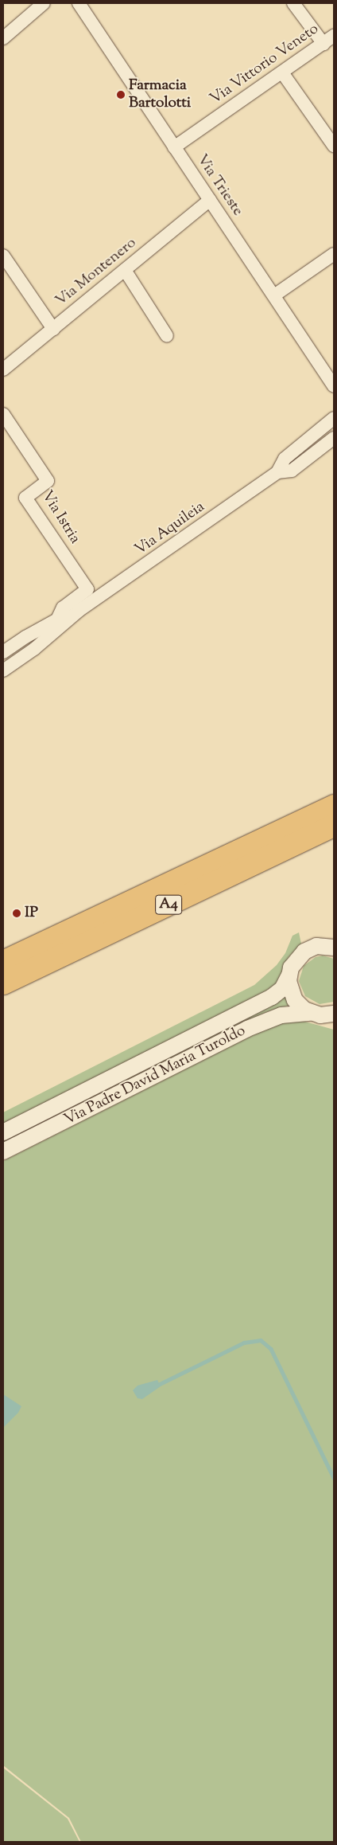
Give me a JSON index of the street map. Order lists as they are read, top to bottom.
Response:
{
  "streets": {
    "highway": ["A4"],
    "street": [
      "Via Vittorio Veneto",
      "Via Trieste",
      "Via Montenero",
      "Via Istria",
      "Via Aquileia",
      "Via Padre David Maria Turoldo"
    ]
  },
  "crossings": [
    ["Via Vittorio Veneto", "Via Trieste"],
    ["Via Trieste", "Via Montenero"],
    ["Via Istria", "Via Aquileia"]
  ],
  "places": ["Farmacia Bartolotti", "IP"]
}
